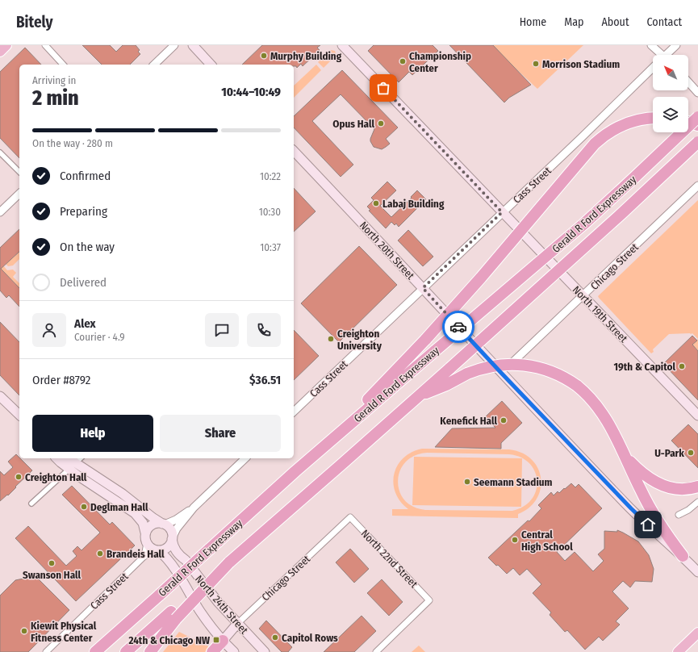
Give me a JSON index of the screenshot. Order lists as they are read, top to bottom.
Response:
{
  "streets": {
    "highway": ["Gerald R Ford Expressway"],
    "main road": [
      "North 20th Street",
      "Chicago Street",
      "North 19th Street",
      "North 24th Street"
    ],
    "street": ["Cass Street", "North 22nd Street"]
  },
  "crossings": [
    ["Cass Street", "North 20th Street"],
    ["Cass Street", "North 19th Street"],
    ["Cass Street", "North 24th Street"],
    ["North 20th Street", "Chicago Street"],
    ["Chicago Street", "North 19th Street"],
    ["Chicago Street", "North 22nd Street"],
    ["Chicago Street", "North 24th Street"]
  ],
  "places": {
    "other": [
      "Murphy Building",
      "Championship Center",
      "Morrison Stadium",
      "Opus Hall",
      "Labaj Building",
      "Creighton University",
      "19th & Capitol",
      "Kenefick Hall",
      "U-Park",
      "Creighton Hall",
      "Seemann Stadium",
      "Deglman Hall",
      "Central High School",
      "Brandeis Hall",
      "Swanson Hall",
      "Kiewit Physical Fitness Center",
      "Capitol Rows"
    ],
    "transit": ["24th & Chicago NW"]
  },
  "north": "top left",
  "page": {
    "header": "Bitely",
    "nav": [
      "Home",
      "Map",
      "About",
      "Contact"
    ],
    "heading": ["2 min", "Arriving in", "10:44–10:49"],
    "panel": [
      "Alex",
      "Courier · 4.9",
      "Order #8792",
      "$36.51"
    ],
    "bar": "On the way · 280 m",
    "list": [
      ["Confirmed", "10:22"],
      ["Preparing", "10:30"],
      ["On the way", "10:37"],
      "Delivered"
    ],
    "buttons": ["Help", "Share"]
  }
}
